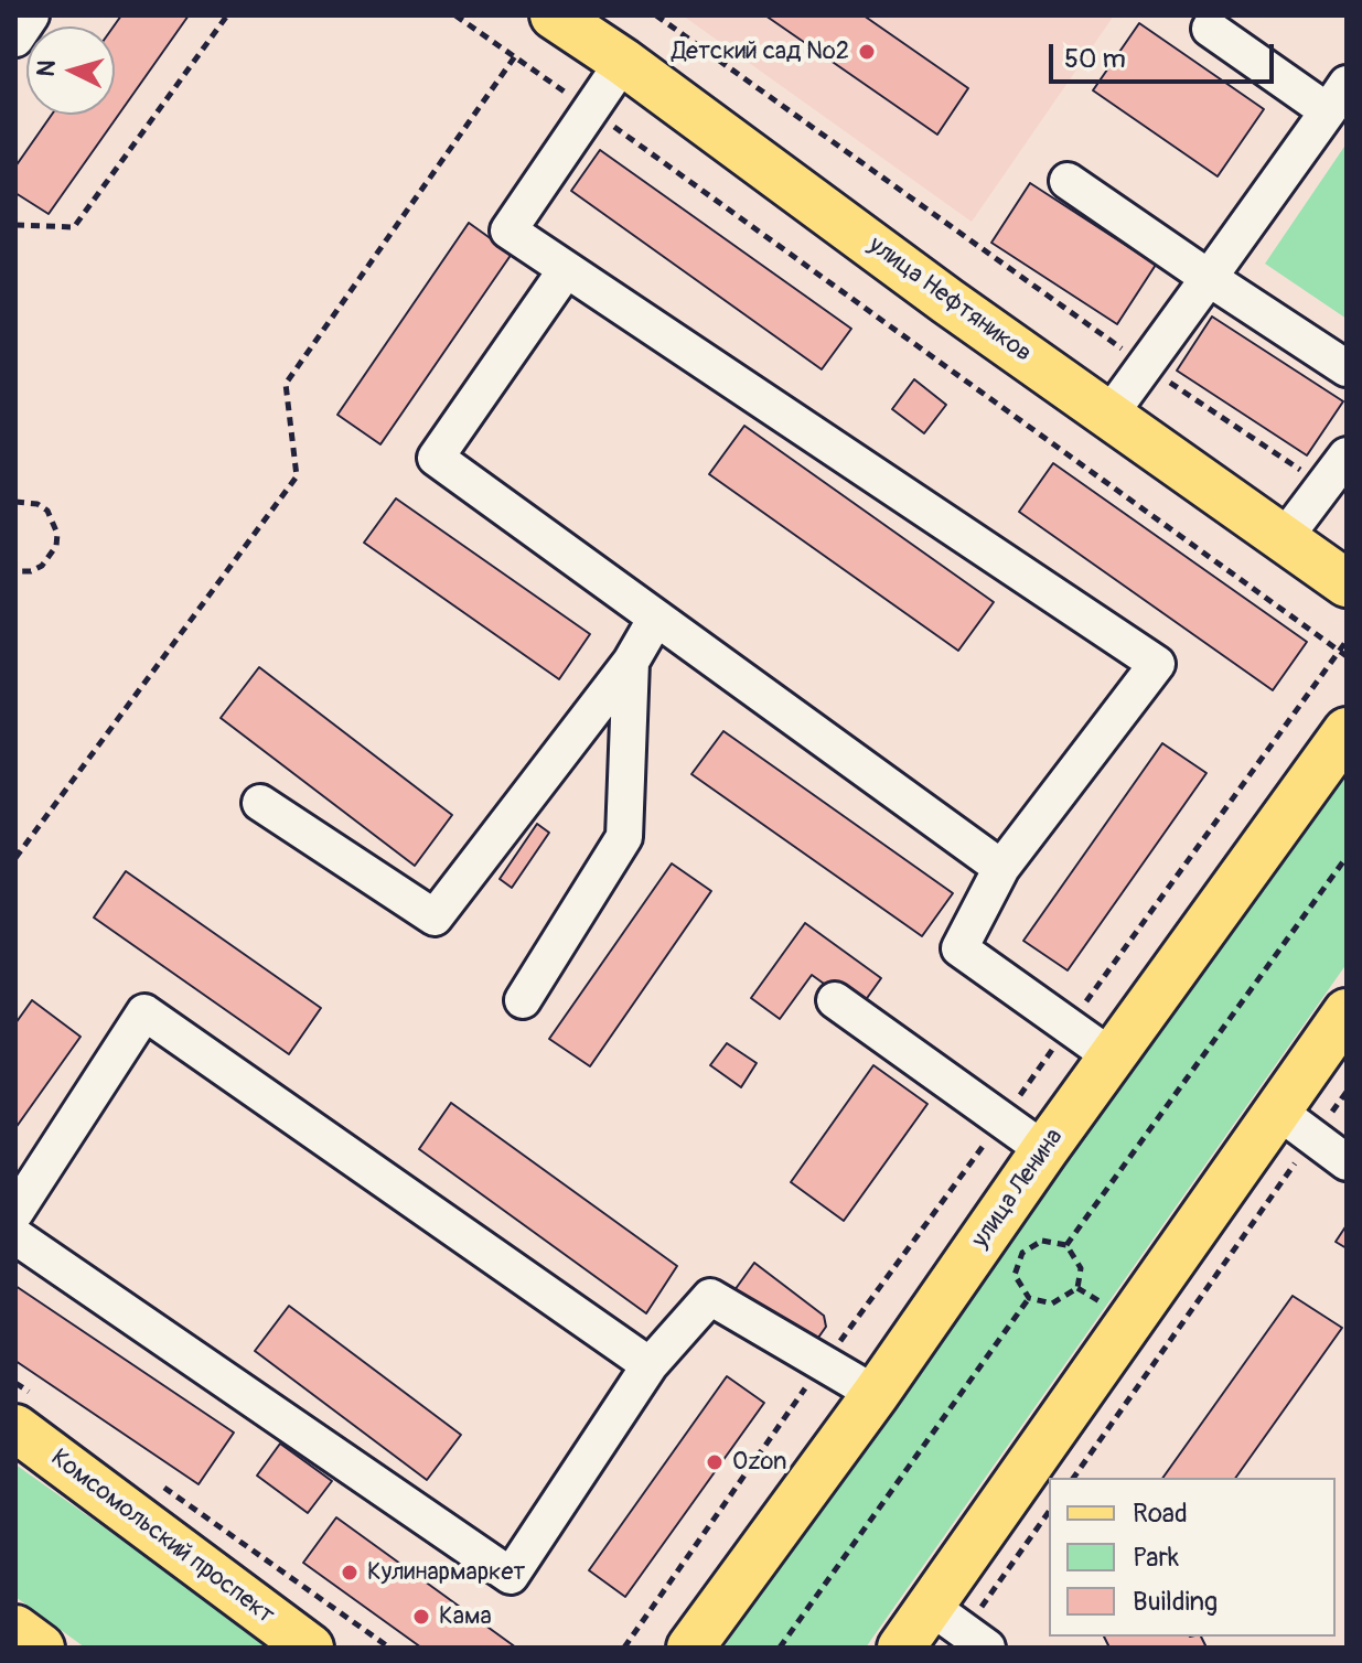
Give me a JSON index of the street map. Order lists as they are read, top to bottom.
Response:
{
  "streets": {
    "main road": ["улица Нефтяников", "улица Ленина", "Комсомольский проспект"]
  },
  "places": [
    "Детский сад №2",
    "Ozon",
    "Кулинармаркет",
    "Кама"
  ],
  "legend": ["Road", "Park", "Building"],
  "scale_bar": "50 m",
  "north": "left"
}
